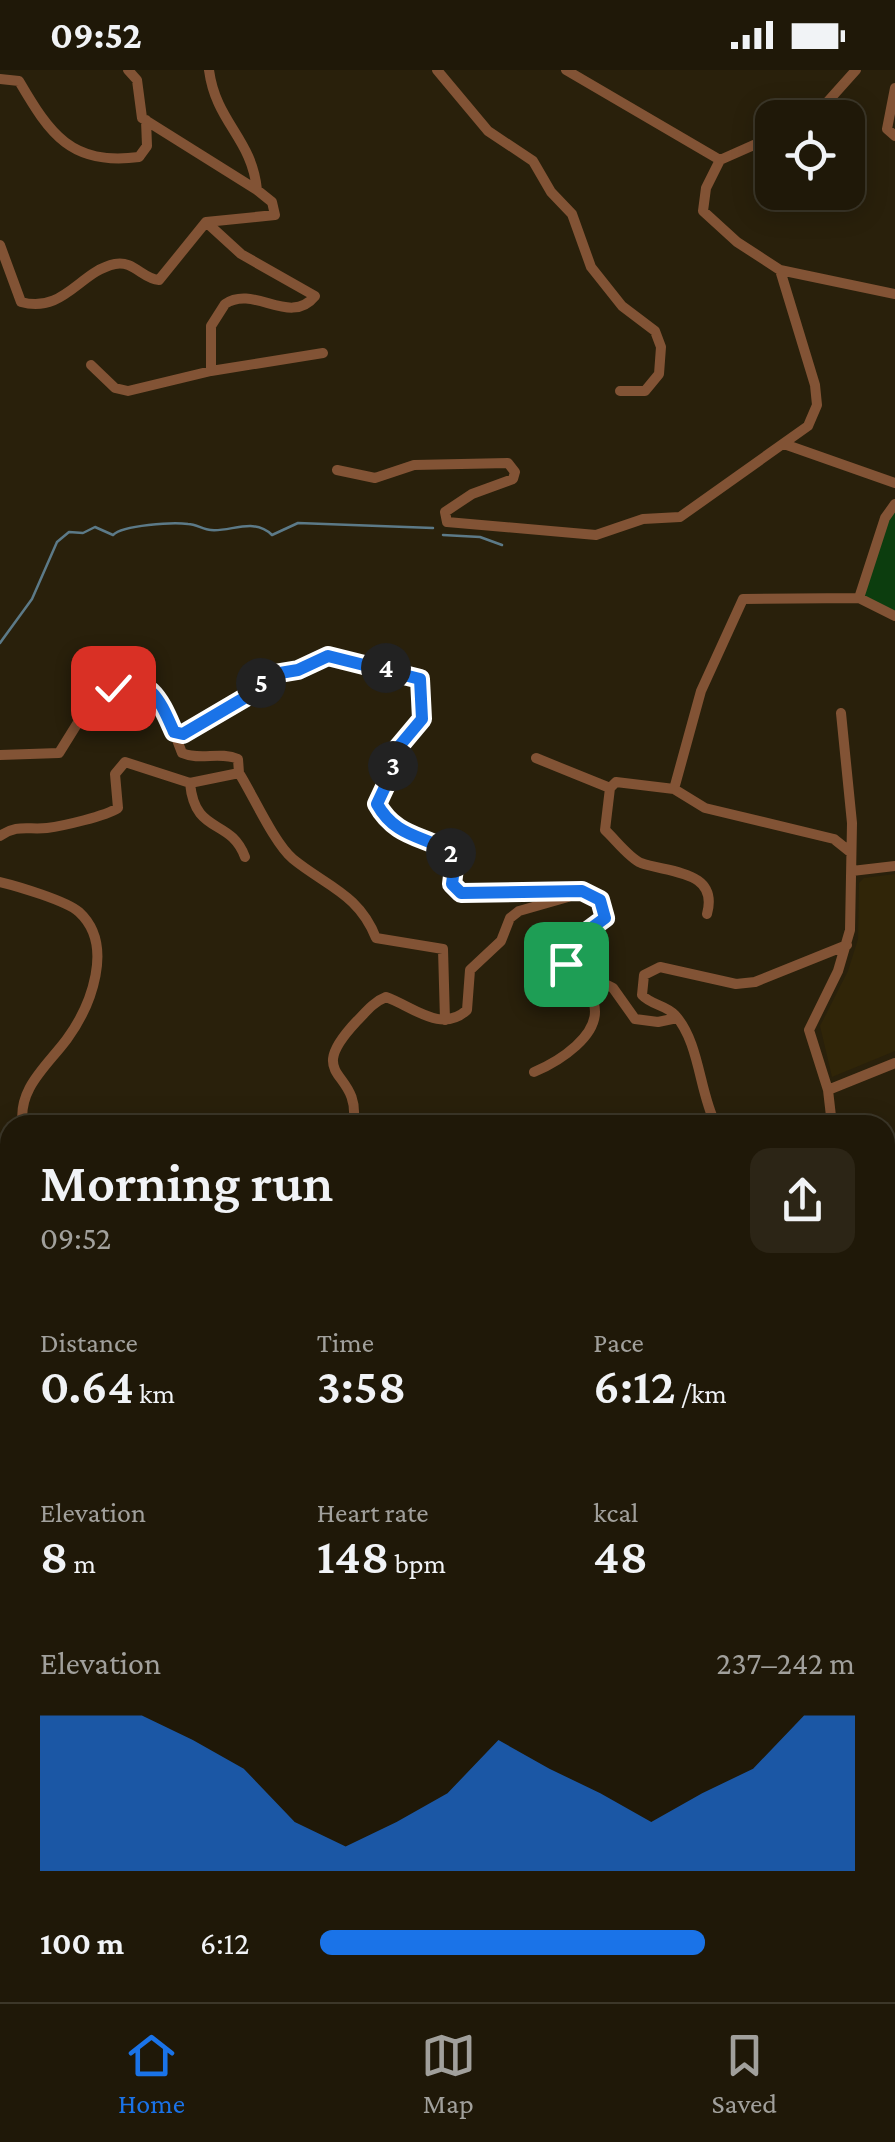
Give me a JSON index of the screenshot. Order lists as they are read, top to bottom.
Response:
{
  "page": {
    "status": "09:52",
    "pins": [
      "4",
      "5",
      "3",
      "2"
    ],
    "heading": ["Morning run", "09:52"],
    "stats": [
      ["Distance", "0.64 km"],
      ["Time", "3:58"],
      ["Pace", "6:12 /km"],
      ["Elevation", "8 m"],
      ["Heart rate", "148 bpm"],
      ["kcal", "48"]
    ],
    "chart": ["Elevation", "237–242 m"],
    "list": [
      {
        "name": "100 m",
        "note": "6:12"
      }
    ],
    "tabs": ["Home", "Map", "Saved"]
  }
}
